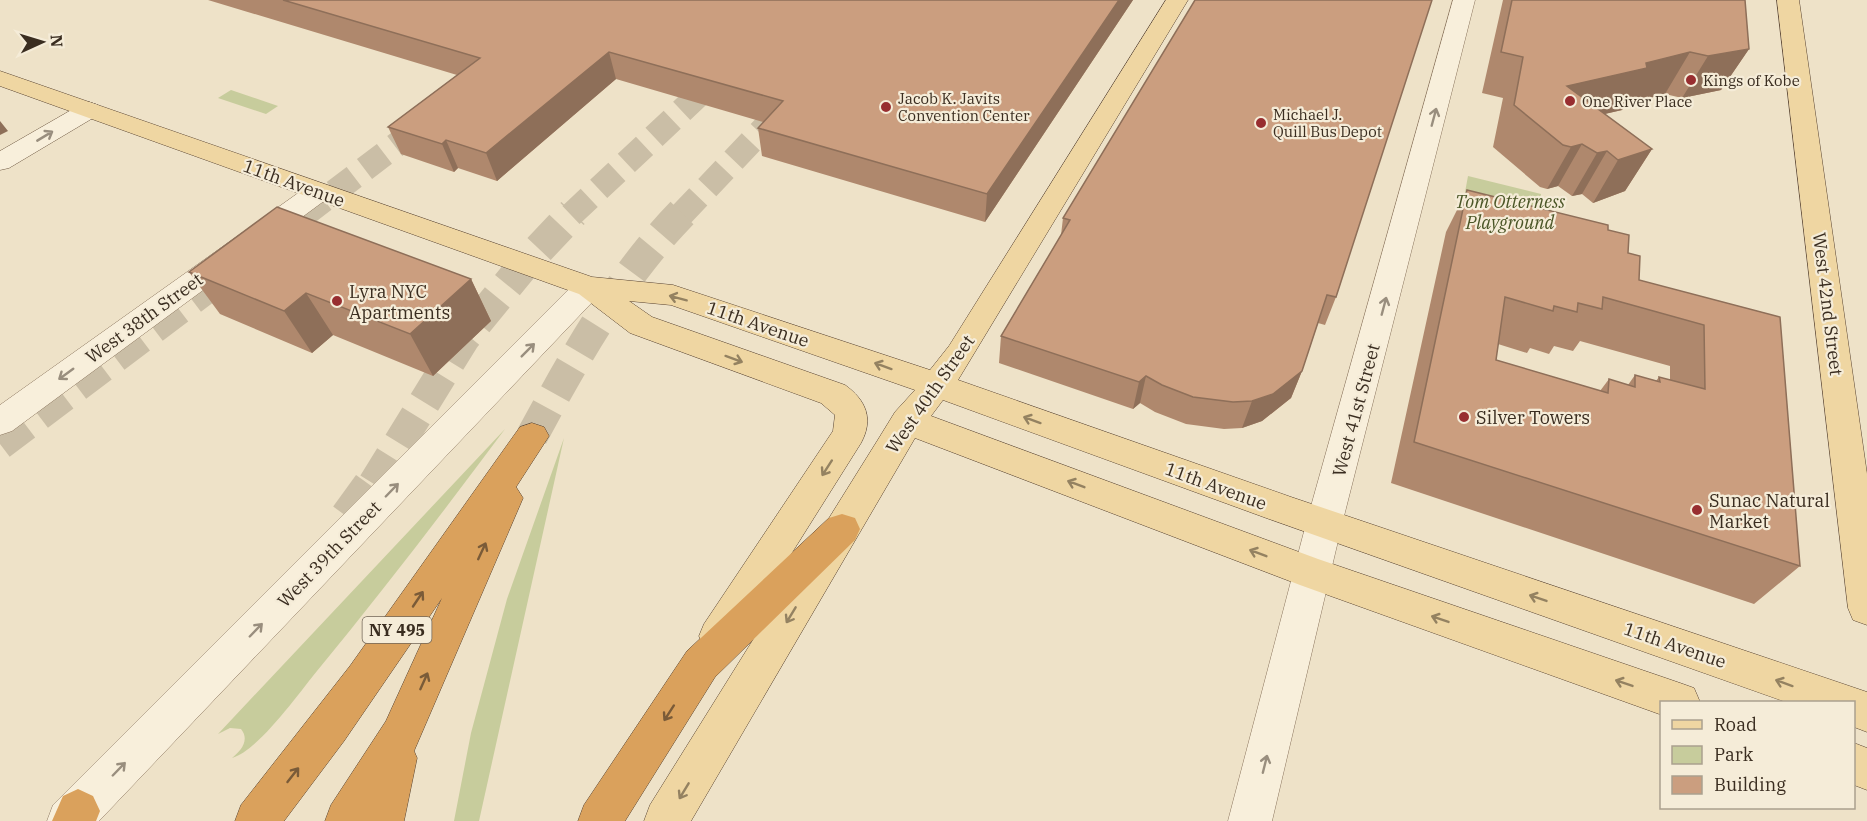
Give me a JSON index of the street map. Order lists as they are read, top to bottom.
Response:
{
  "streets": {
    "highway": ["NY 495"],
    "main road": ["11th Avenue", "West 42nd Street", "West 40th Street"],
    "street": ["West 38th Street", "West 41st Street", "West 39th Street"]
  },
  "crossings": [
    ["11th Avenue", "West 38th Street"],
    ["11th Avenue", "West 40th Street"],
    ["11th Avenue", "West 41st Street"],
    ["11th Avenue", "West 39th Street"]
  ],
  "one_way": [
    "West 38th Street",
    "West 40th Street",
    "West 41st Street",
    "West 39th Street"
  ],
  "parks": ["Tom Otterness Playground"],
  "places": [
    "Kings of Kobe",
    "One River Place",
    "Jacob K. Javits Convention Center",
    "Michael J. Quill Bus Depot",
    "Lyra NYC Apartments",
    "Silver Towers",
    "Sunac Natural Market"
  ],
  "legend": ["Road", "Park", "Building"],
  "north": "right"
}
